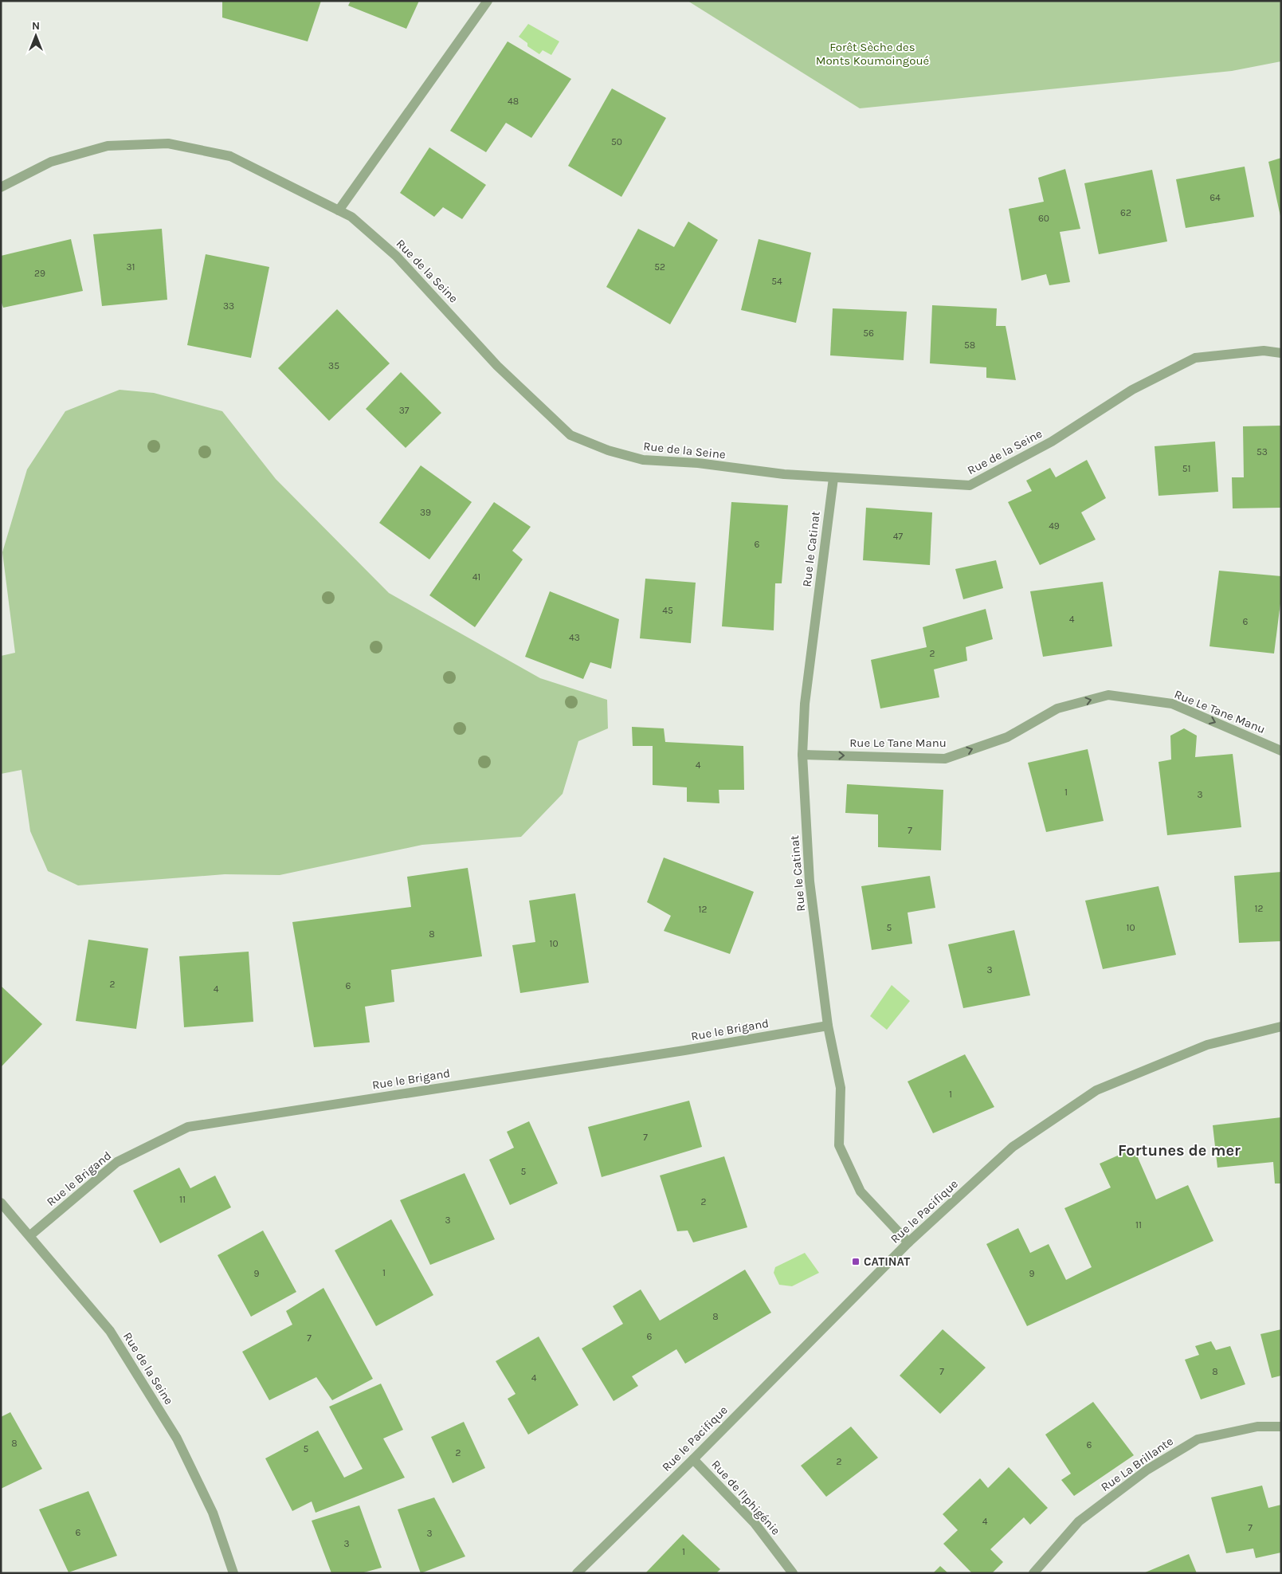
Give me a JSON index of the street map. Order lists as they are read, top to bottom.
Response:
{
  "streets": {
    "street": [
      "Rue de la Seine",
      "Rue le Catinat",
      "Rue Le Tane Manu",
      "Rue le Brigand",
      "Rue le Pacifique",
      "Rue La Brillante",
      "Rue de l'Iphigénie"
    ]
  },
  "crossings": [
    ["Rue de la Seine", "Rue le Catinat"],
    ["Rue de la Seine", "Rue le Brigand"],
    ["Rue le Catinat", "Rue Le Tane Manu"],
    ["Rue le Catinat", "Rue le Brigand"],
    ["Rue le Catinat", "Rue le Pacifique"],
    ["Rue le Pacifique", "Rue de l'Iphigénie"]
  ],
  "one_way": ["Rue Le Tane Manu"],
  "districts": ["Fortunes de mer"],
  "parks": ["Forêt Sèche des Monts Koumoingoué"],
  "places": {
    "transit": ["CATINAT"]
  },
  "house_numbers": [
    "48",
    "50",
    "64",
    "62",
    "60",
    "31",
    "52",
    "29",
    "54",
    "33",
    "56",
    "58",
    "35",
    "37",
    "53",
    "51",
    "39",
    "49",
    "47",
    "6",
    "41",
    "45",
    "4",
    "6",
    "43",
    "2",
    "4",
    "1",
    "3",
    "7",
    "12",
    "12",
    "5",
    "10",
    "8",
    "10",
    "3",
    "2",
    "6",
    "4",
    "1",
    "7",
    "5",
    "11",
    "2",
    "3",
    "11",
    "1",
    "9",
    "9",
    "8",
    "6",
    "7",
    "7",
    "8",
    "4",
    "8",
    "6",
    "5",
    "2",
    "2",
    "4",
    "7",
    "6",
    "3",
    "3",
    "1"
  ],
  "north": "top"
}
